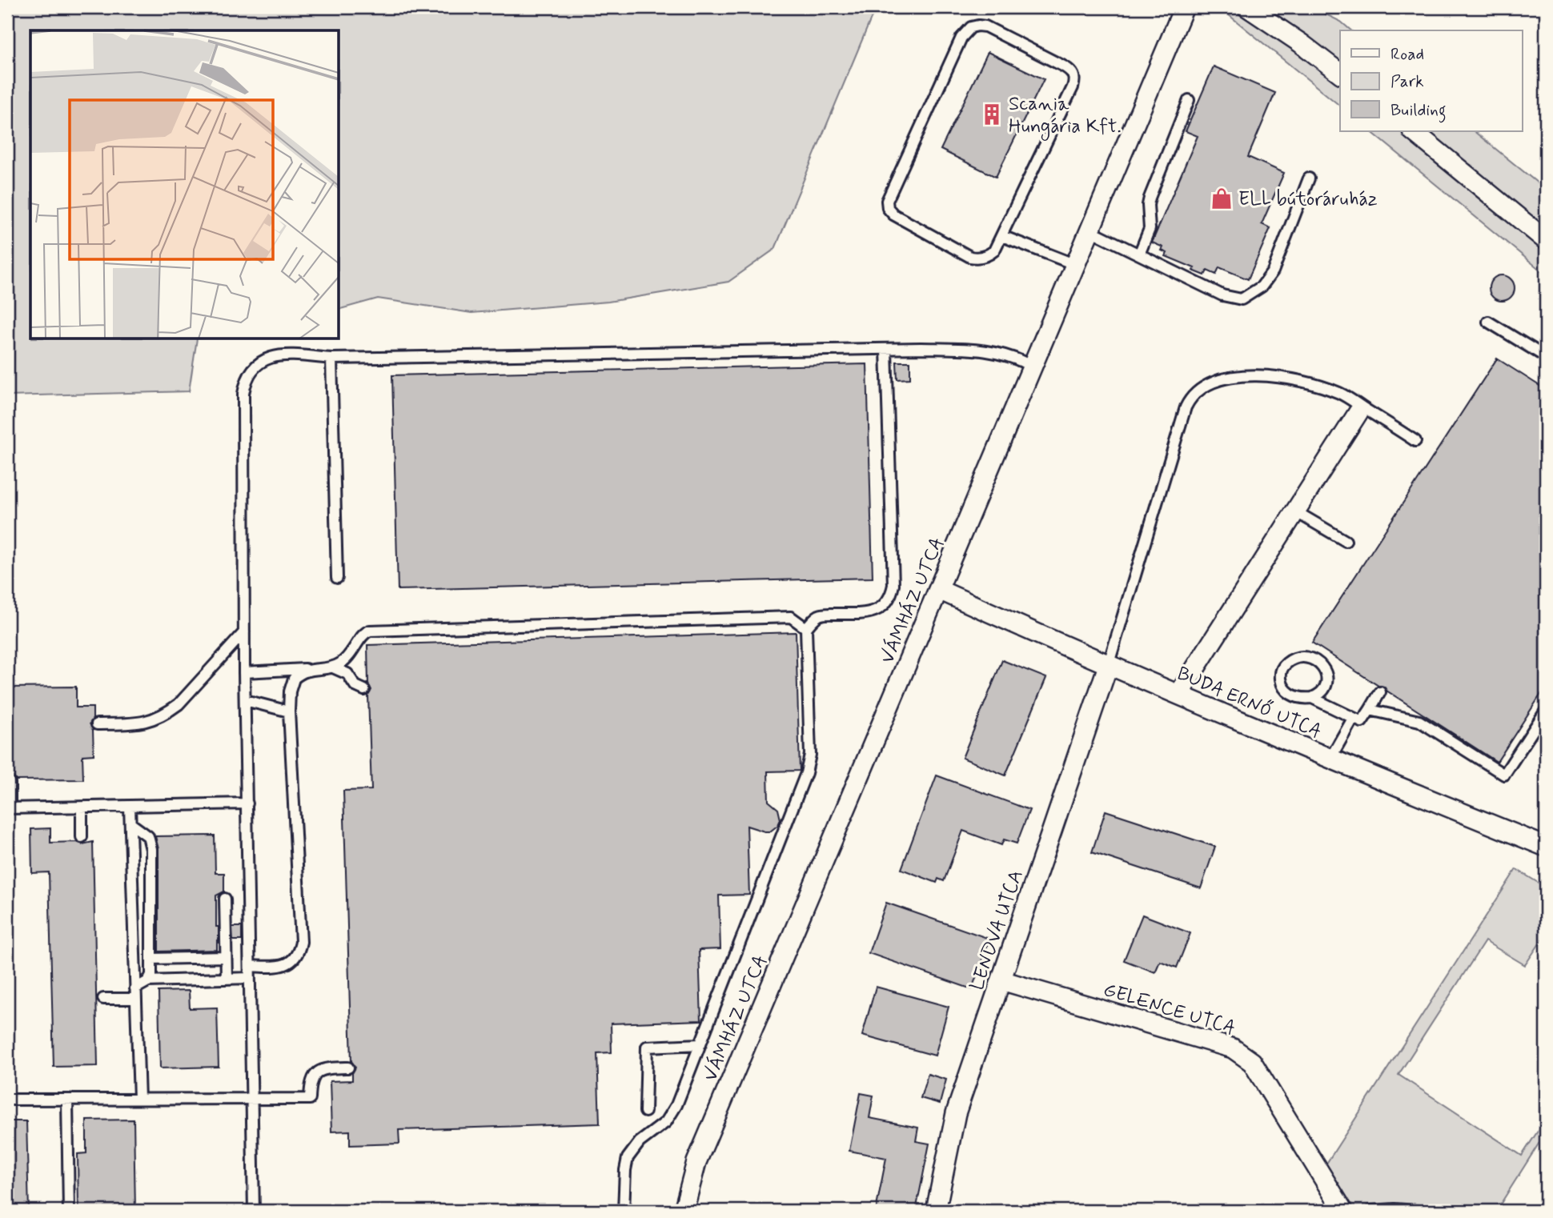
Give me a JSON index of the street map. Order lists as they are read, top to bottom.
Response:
{
  "streets": {
    "street": [
      "VÁMHÁZ UTCA",
      "BUDA ERNŐ UTCA",
      "LENDVA UTCA",
      "GELENCE UTCA"
    ]
  },
  "crossings": [
    ["VÁMHÁZ UTCA", "BUDA ERNŐ UTCA"],
    ["BUDA ERNŐ UTCA", "LENDVA UTCA"],
    ["LENDVA UTCA", "GELENCE UTCA"]
  ],
  "places": {
    "building": ["Scania Hungária Kft."],
    "shop": ["ELL bútoráruház"]
  },
  "legend": ["Road", "Park", "Building"]
}
